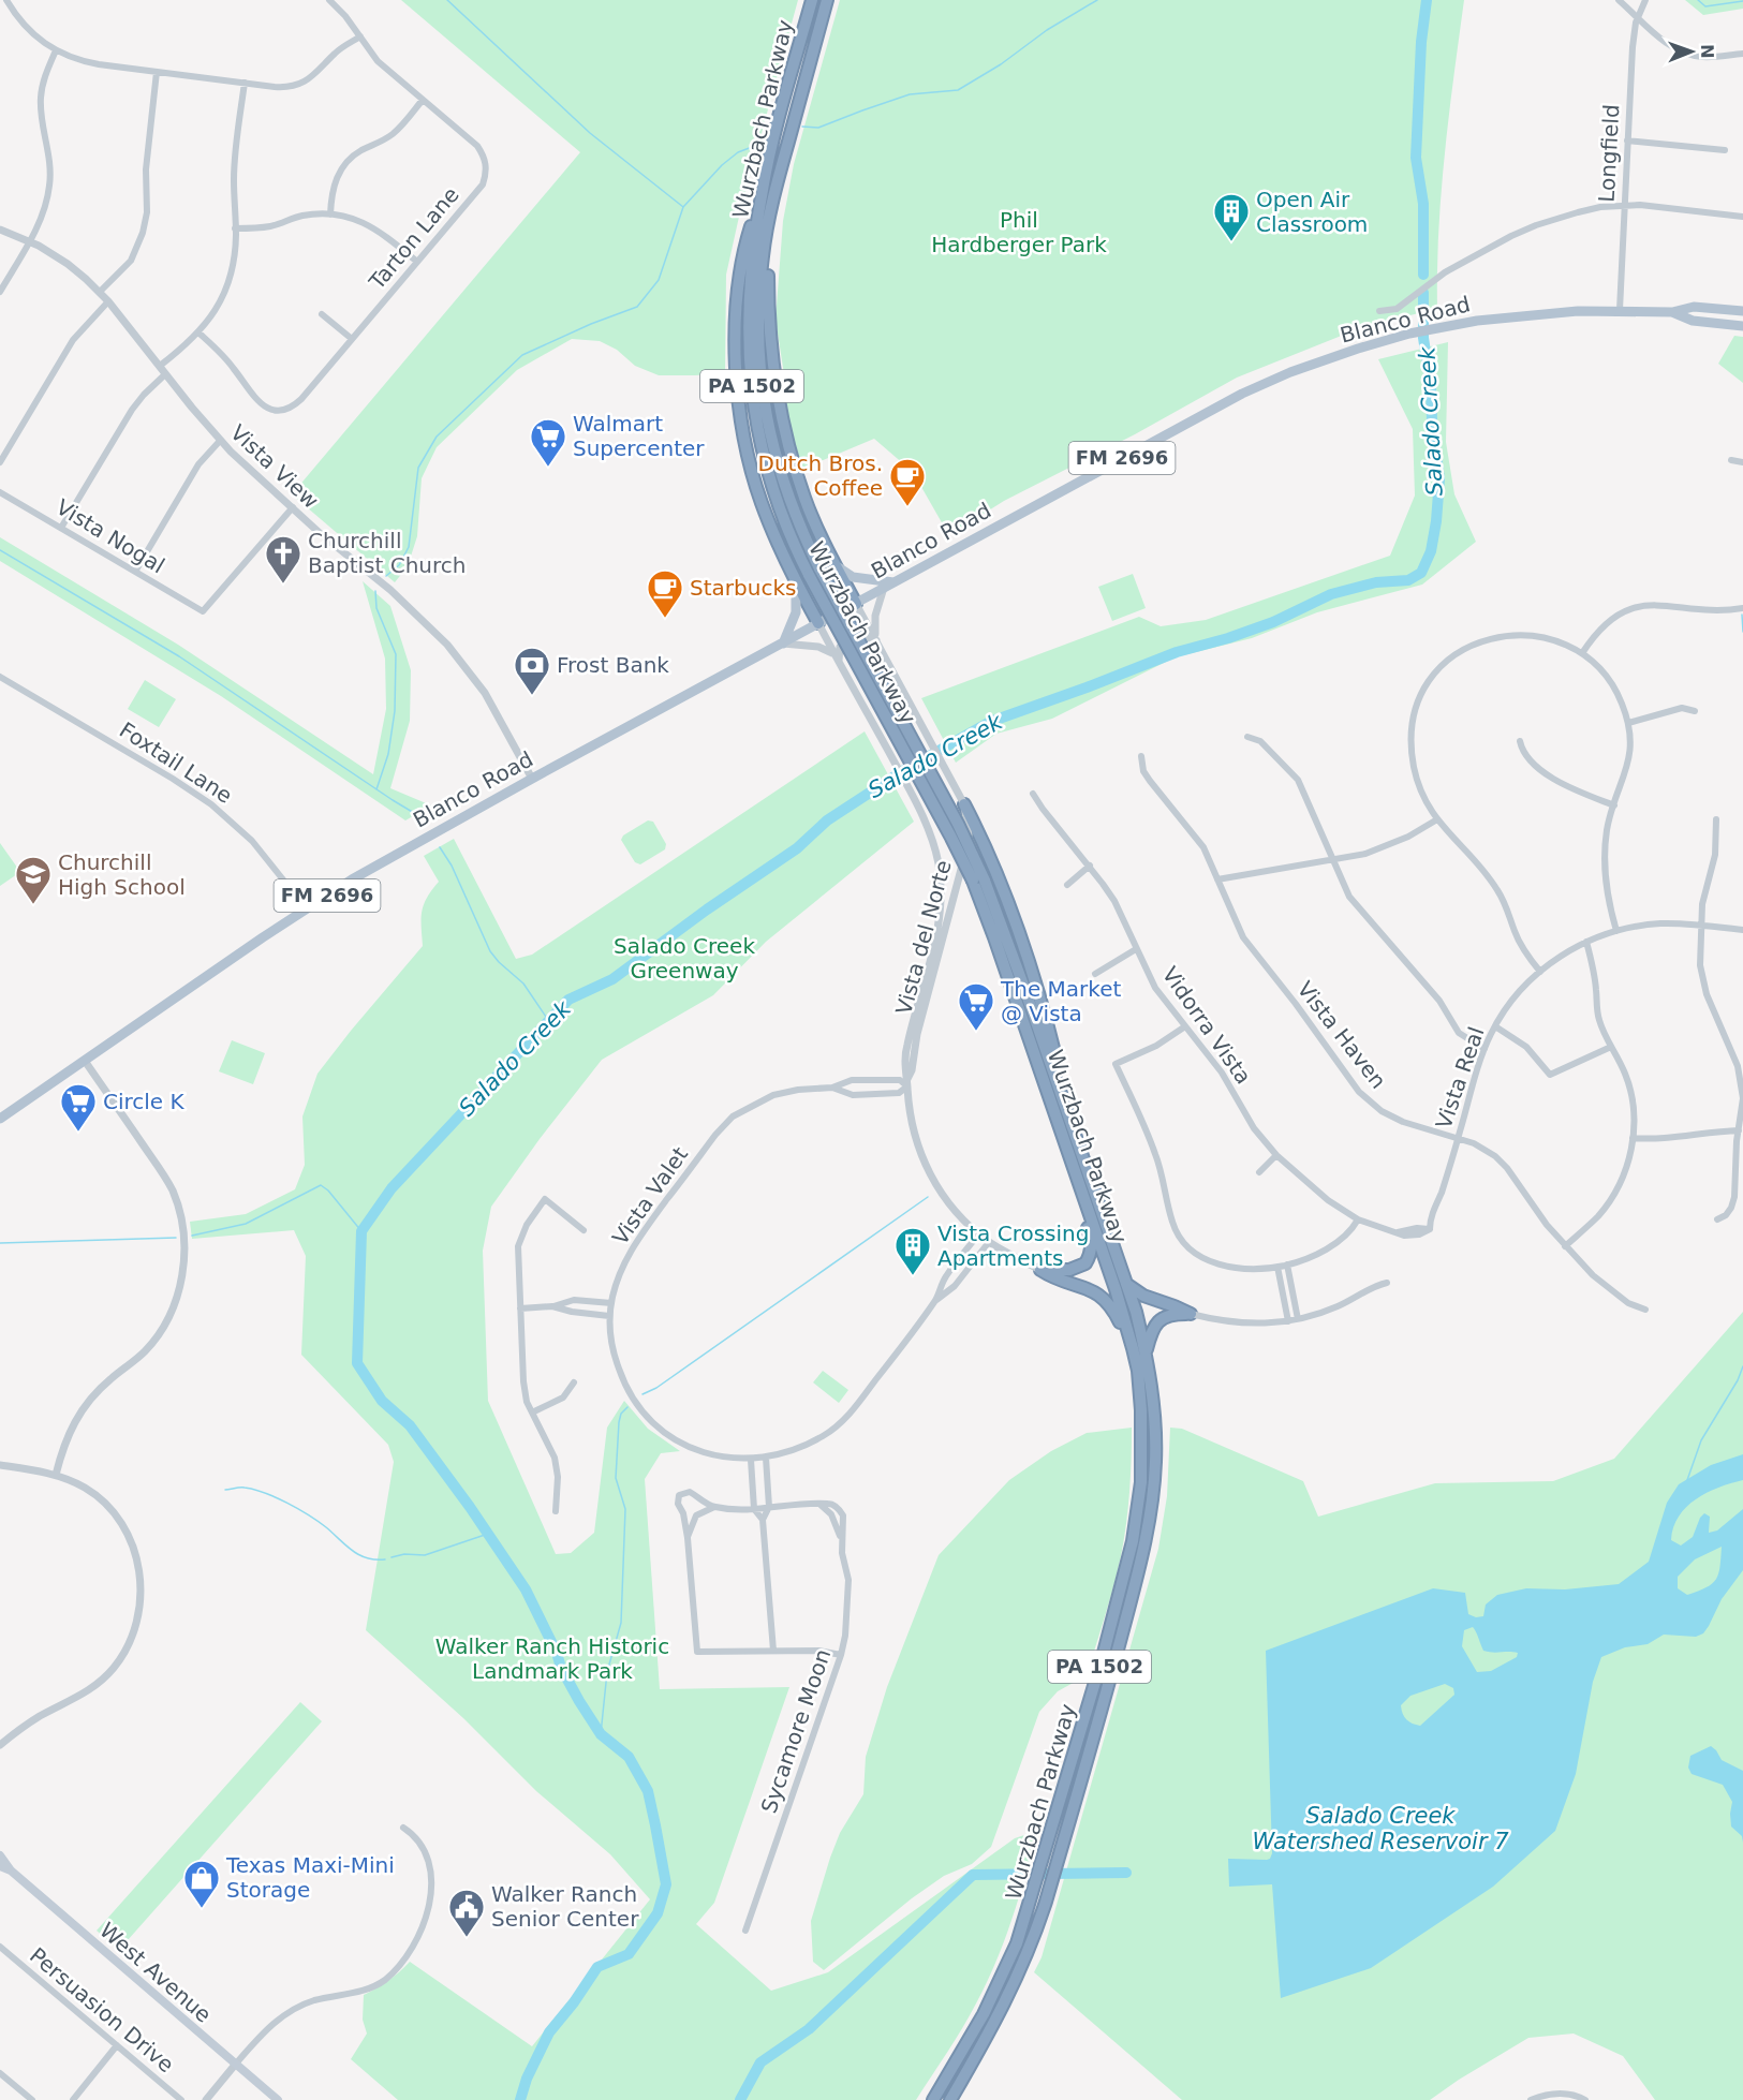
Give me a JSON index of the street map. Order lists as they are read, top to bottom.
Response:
{
  "streets": {
    "highway": ["Wurzbach Parkway", "PA 1502"],
    "main road": ["Blanco Road", "FM 2696", "West Avenue"],
    "street": [
      "Longfield",
      "Tarton Lane",
      "Vista View",
      "Vista Nogal",
      "Foxtail Lane",
      "Vista del Norte",
      "Vidorra Vista",
      "Vista Haven",
      "Vista Real",
      "Vista Valet",
      "Sycamore Moon",
      "Persuasion Drive"
    ]
  },
  "crossings": [
    ["Wurzbach Parkway", "Blanco Road"],
    ["Wurzbach Parkway", "Vista del Norte"],
    ["Longfield", "Blanco Road"],
    ["Blanco Road", "Vista View"],
    ["Blanco Road", "Foxtail Lane"],
    ["Blanco Road", "Vista del Norte"],
    ["Vista View", "Vista Nogal"],
    ["Vista del Norte", "Vista Valet"],
    ["Vidorra Vista", "Vista Real"],
    ["Vista Haven", "Vista Real"]
  ],
  "water": ["Salado Creek", "Salado Creek Watershed Reservoir 7"],
  "parks": ["Phil Hardberger Park", "Salado Creek Greenway", "Walker Ranch Historic Landmark Park"],
  "places": {
    "building": ["Open Air Classroom", "Vista Crossing Apartments"],
    "supermarket": ["Walmart Supercenter", "The Market @ Vista", "Circle K"],
    "cafe": ["Dutch Bros. Coffee", "Starbucks"],
    "church": ["Churchill Baptist Church"],
    "bank": ["Frost Bank"],
    "school or university": ["Churchill High School"],
    "shop": ["Texas Maxi-Mini Storage"],
    "public building": ["Walker Ranch Senior Center"]
  },
  "north": "right"
}
